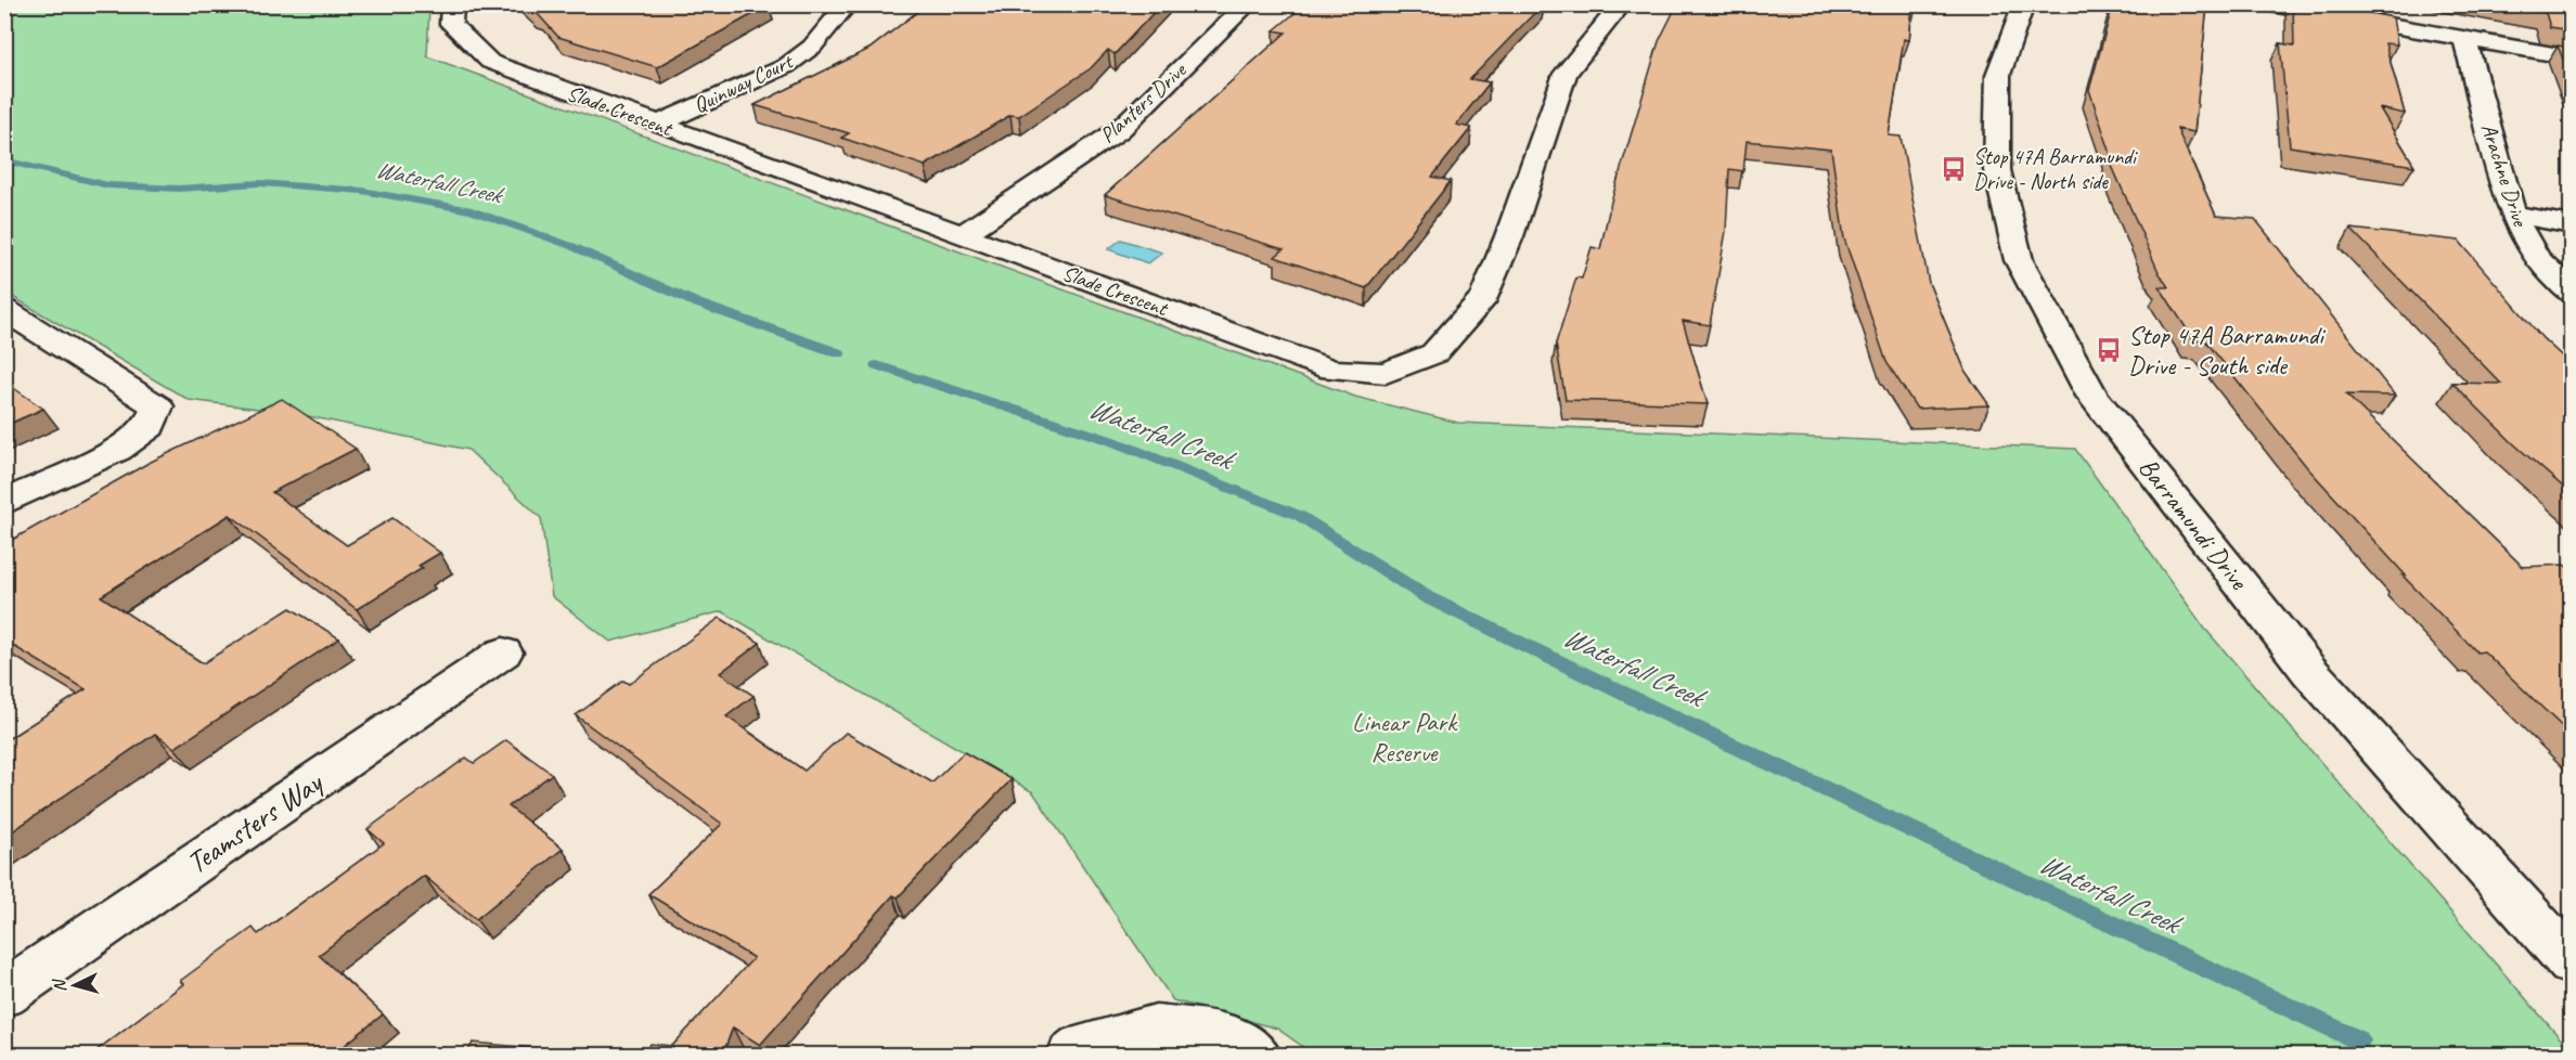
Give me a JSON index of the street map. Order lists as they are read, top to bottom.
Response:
{
  "streets": {
    "street": [
      "Quinway Court",
      "Planters Drive",
      "Slade Crescent",
      "Arachne Drive",
      "Barramundi Drive",
      "Teamsters Way"
    ]
  },
  "crossings": [
    ["Quinway Court", "Slade Crescent"],
    ["Planters Drive", "Slade Crescent"]
  ],
  "water": ["Waterfall Creek"],
  "parks": ["Linear Park Reserve"],
  "places": {
    "bus stop": ["Stop 47A Barramundi Drive - North side", "Stop 47A Barramundi Drive - South side"]
  },
  "north": "left"
}
